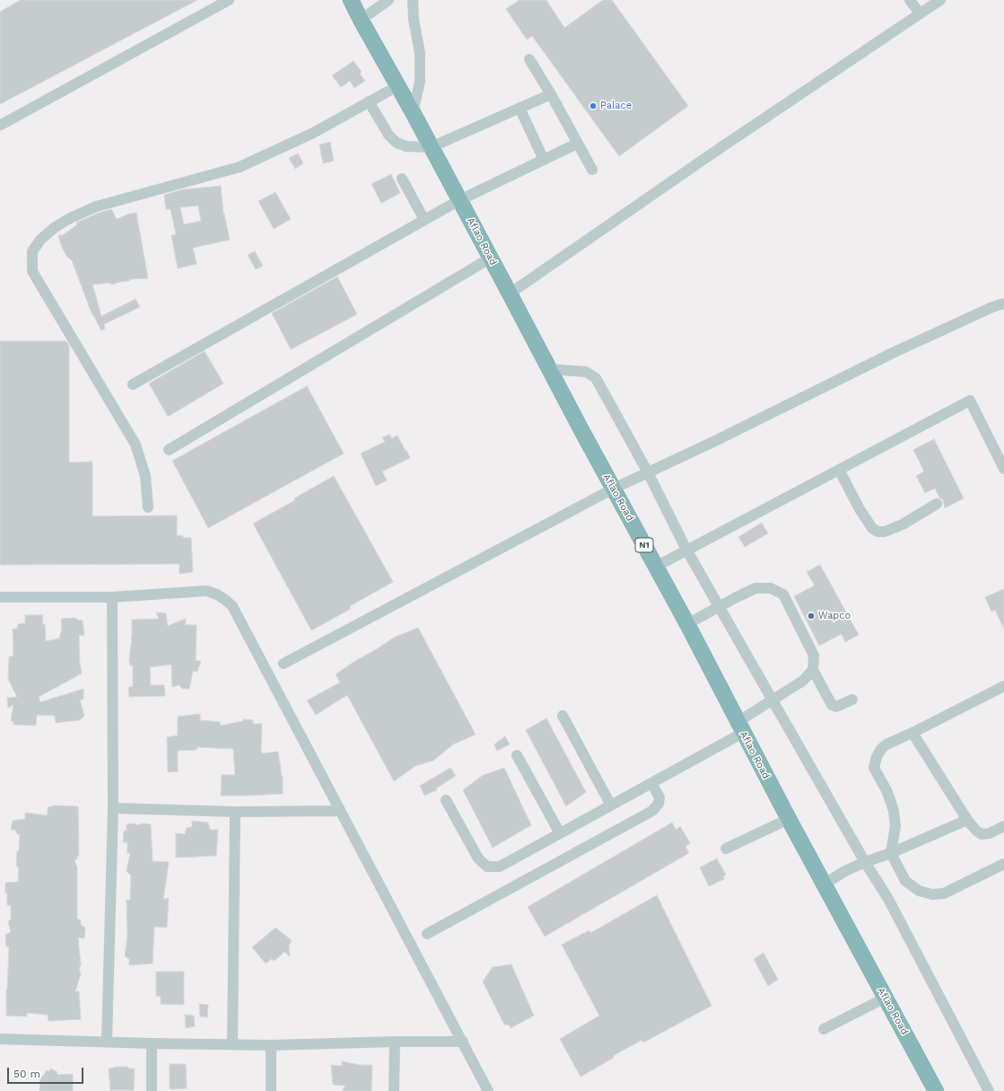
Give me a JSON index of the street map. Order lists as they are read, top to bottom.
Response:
{
  "streets": {
    "highway": ["Aflao Road", "N1"]
  },
  "places": ["Palace", "Wapco"],
  "scale_bar": "50 m"
}
